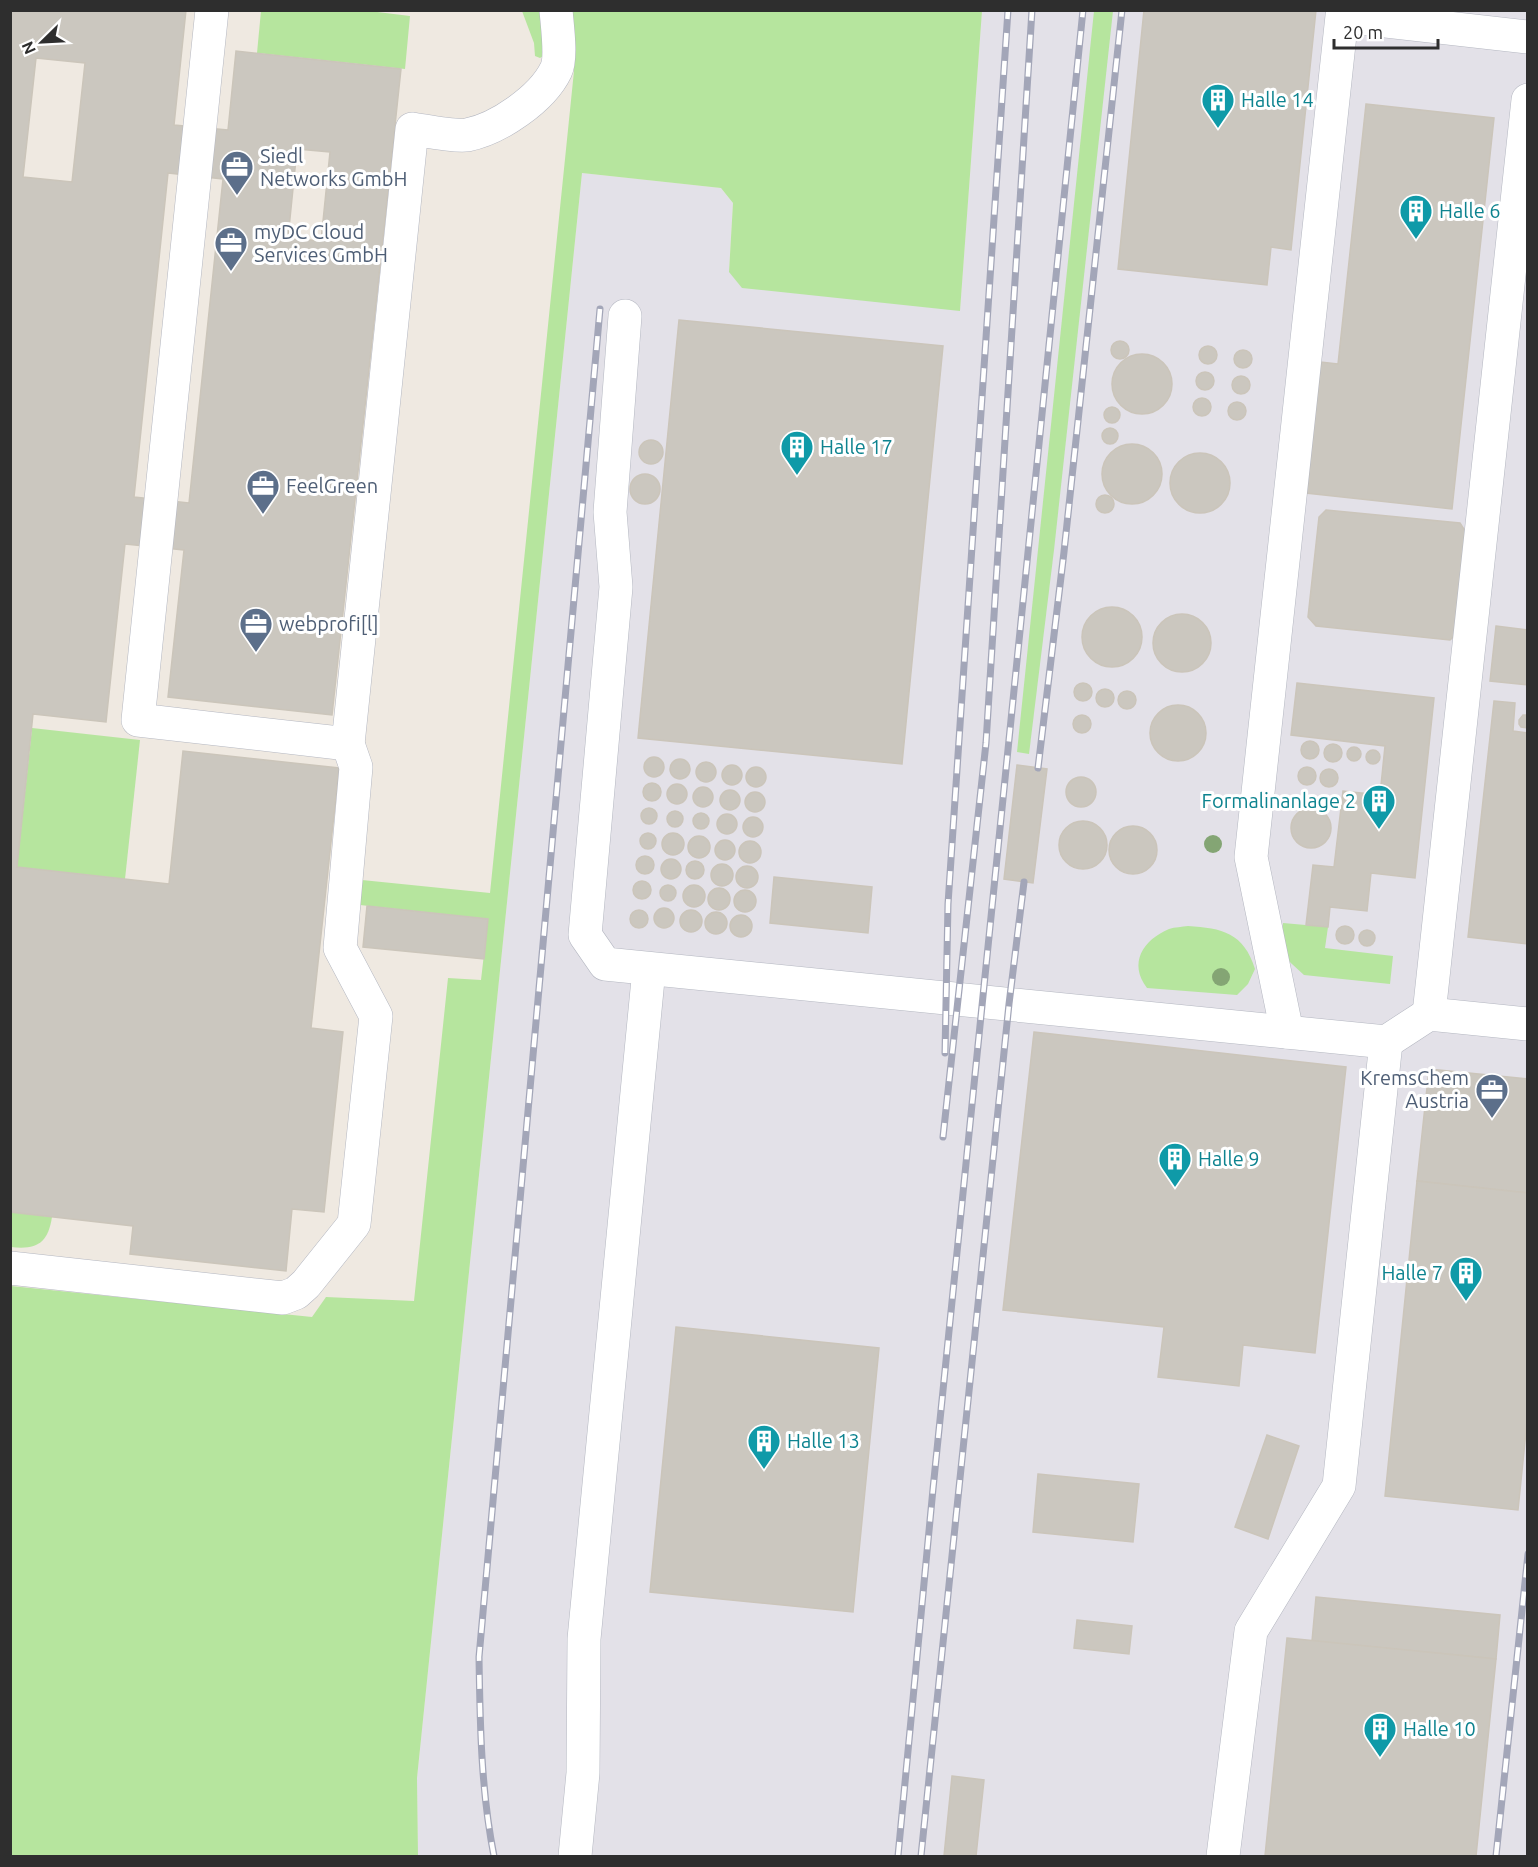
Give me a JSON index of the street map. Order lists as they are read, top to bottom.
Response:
{
  "places": {
    "building": [
      "Halle 14",
      "Halle 6",
      "Halle 17",
      "Formalinanlage 2",
      "Halle 9",
      "Halle 7",
      "Halle 13",
      "Halle 10"
    ],
    "office": [
      "Siedl Networks GmbH",
      "myDC Cloud Services GmbH",
      "FeelGreen",
      "webprofi[l]",
      "KremsChem Austria"
    ]
  },
  "scale_bar": "20 m",
  "north": "bottom left"
}
